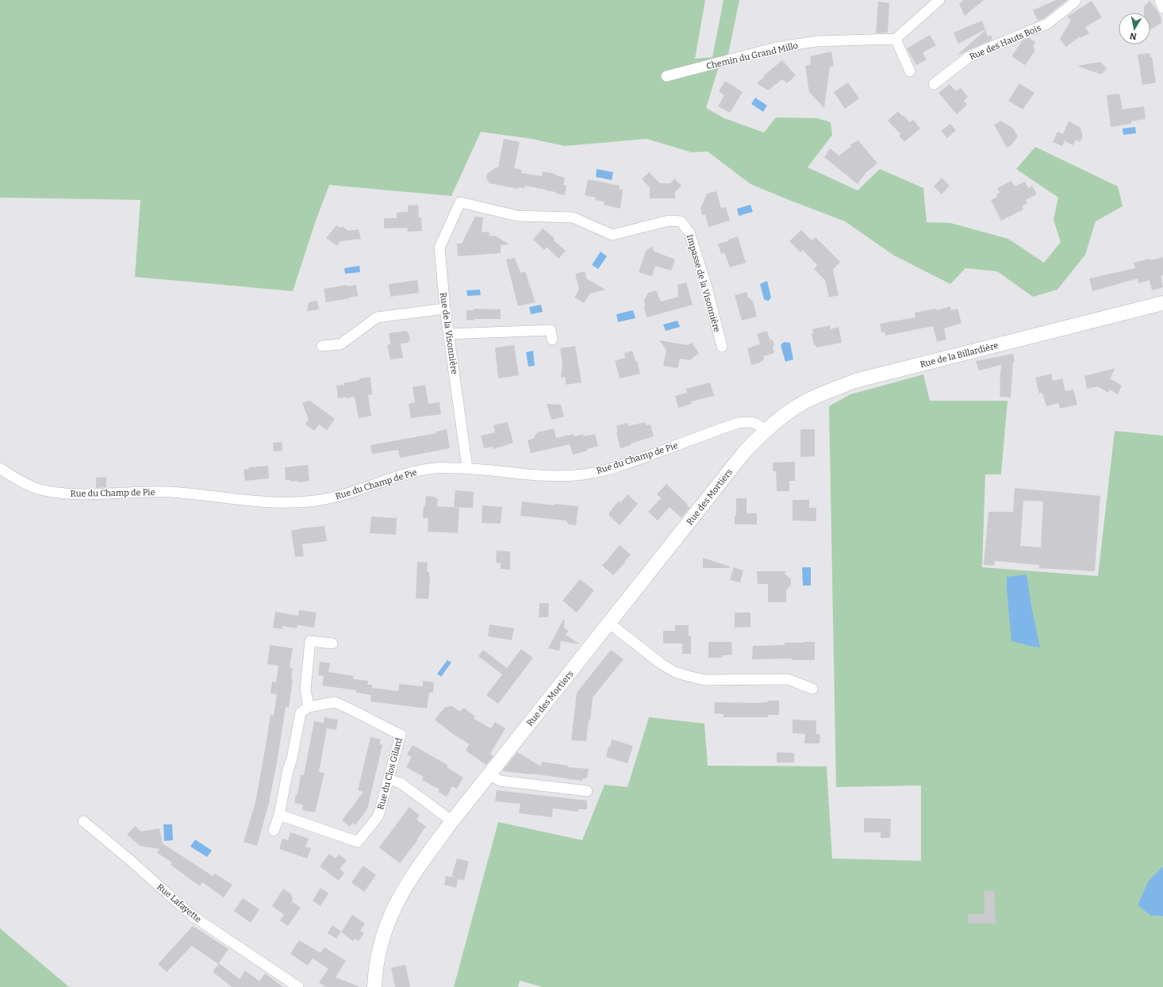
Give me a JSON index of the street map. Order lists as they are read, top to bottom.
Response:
{
  "streets": {
    "street": [
      "Rue des Hauts Bois",
      "Chemin du Grand Millo",
      "Impasse de la Visonnière",
      "Rue de la Visonnière",
      "Rue de la Billardière",
      "Rue du Champ de Pie",
      "Rue des Mortiers",
      "Rue du Clos Gilard",
      "Rue Lafayette"
    ]
  },
  "crossings": [
    ["Impasse de la Visonnière", "Rue de la Visonnière"],
    ["Rue de la Visonnière", "Rue du Champ de Pie"],
    ["Rue de la Billardière", "Rue du Champ de Pie"],
    ["Rue de la Billardière", "Rue des Mortiers"],
    ["Rue du Champ de Pie", "Rue des Mortiers"]
  ],
  "north": "bottom"
}
